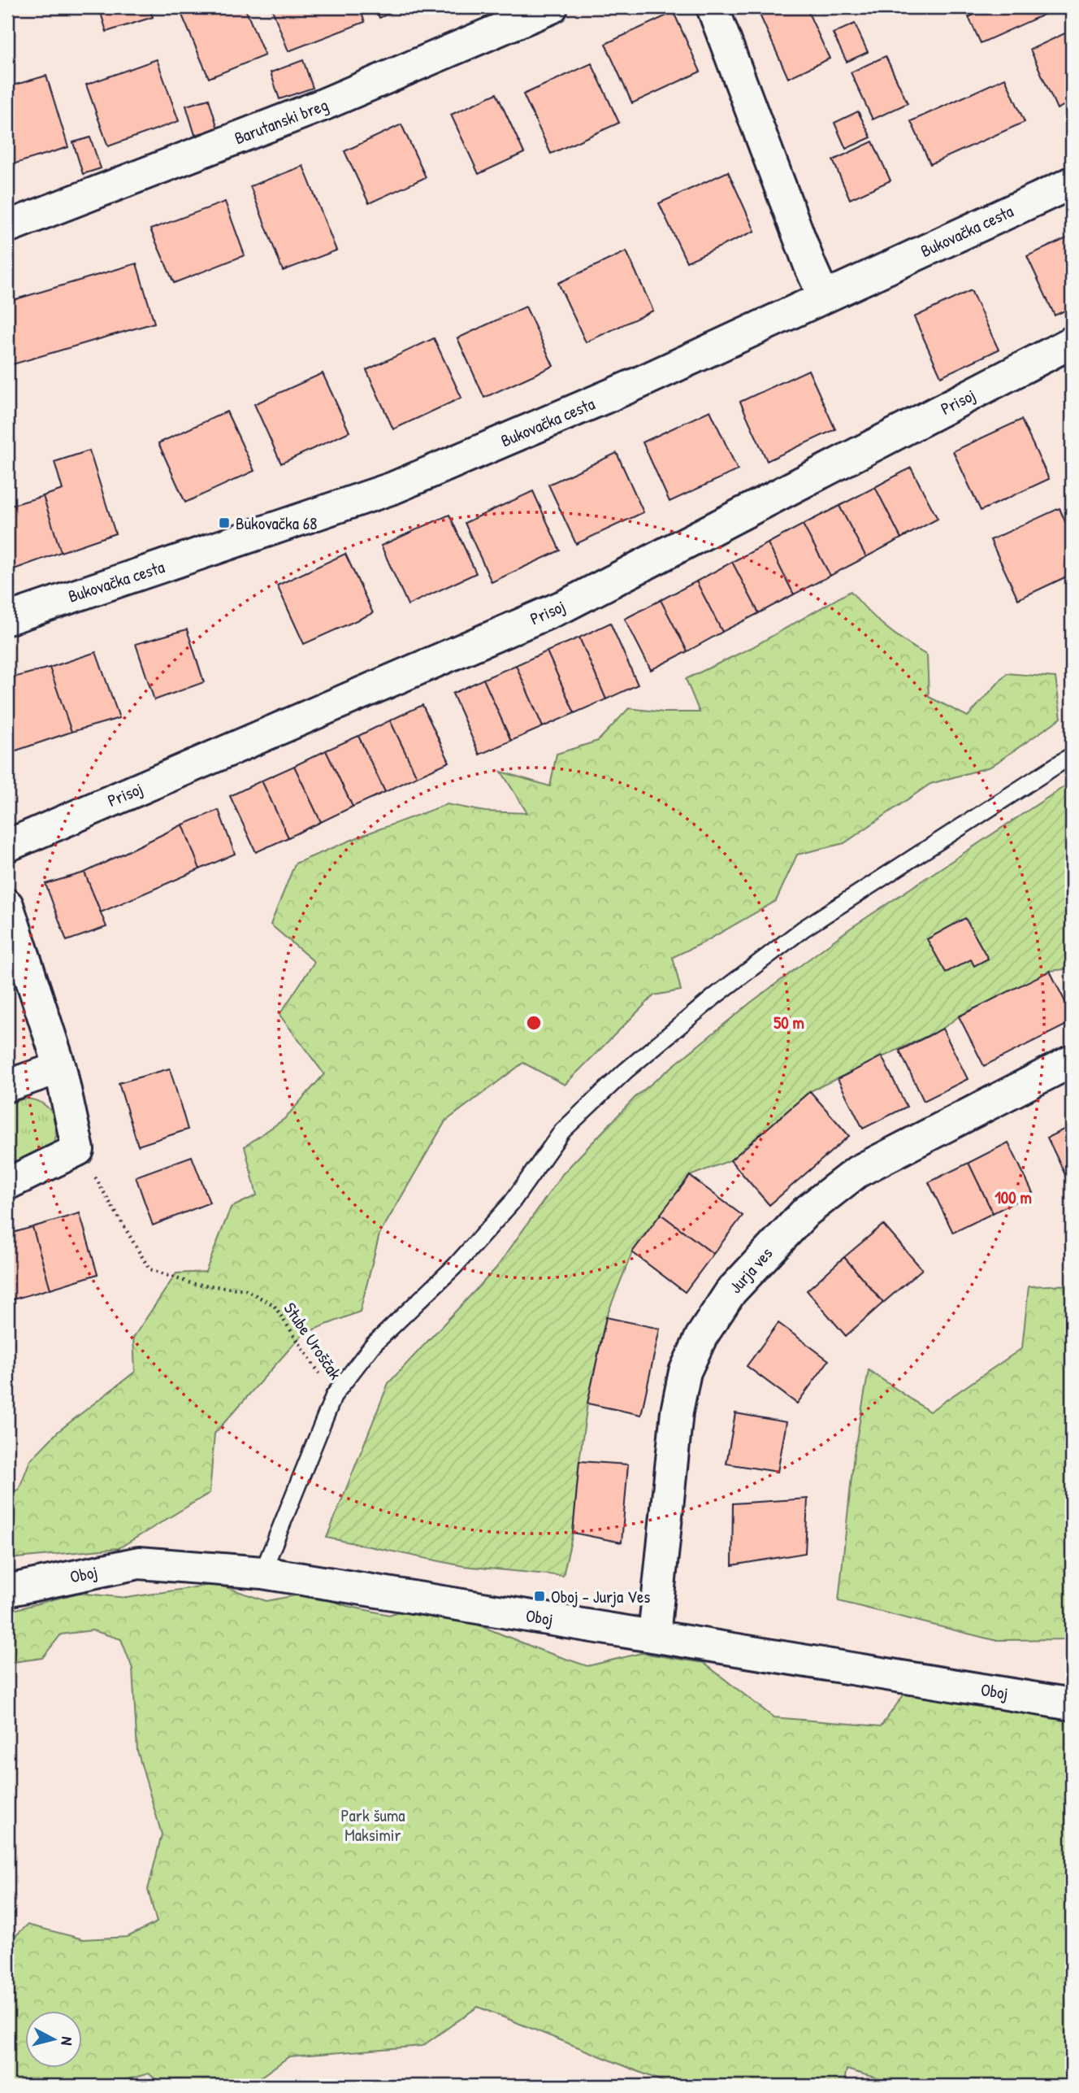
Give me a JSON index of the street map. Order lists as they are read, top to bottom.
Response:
{
  "streets": {
    "street": [
      "Barutanski breg",
      "Bukovačka cesta",
      "Prisoj",
      "Jurja ves",
      "Oboj"
    ],
    "path": ["Stube Uroščak"]
  },
  "crossings": [
    ["Jurja ves", "Oboj"]
  ],
  "parks": ["Park šuma Maksimir"],
  "places": {
    "transit": ["Bukovačka 68", "Oboj - Jurja Ves"]
  },
  "north": "right",
  "rings": ["50 m", "100 m"]
}
